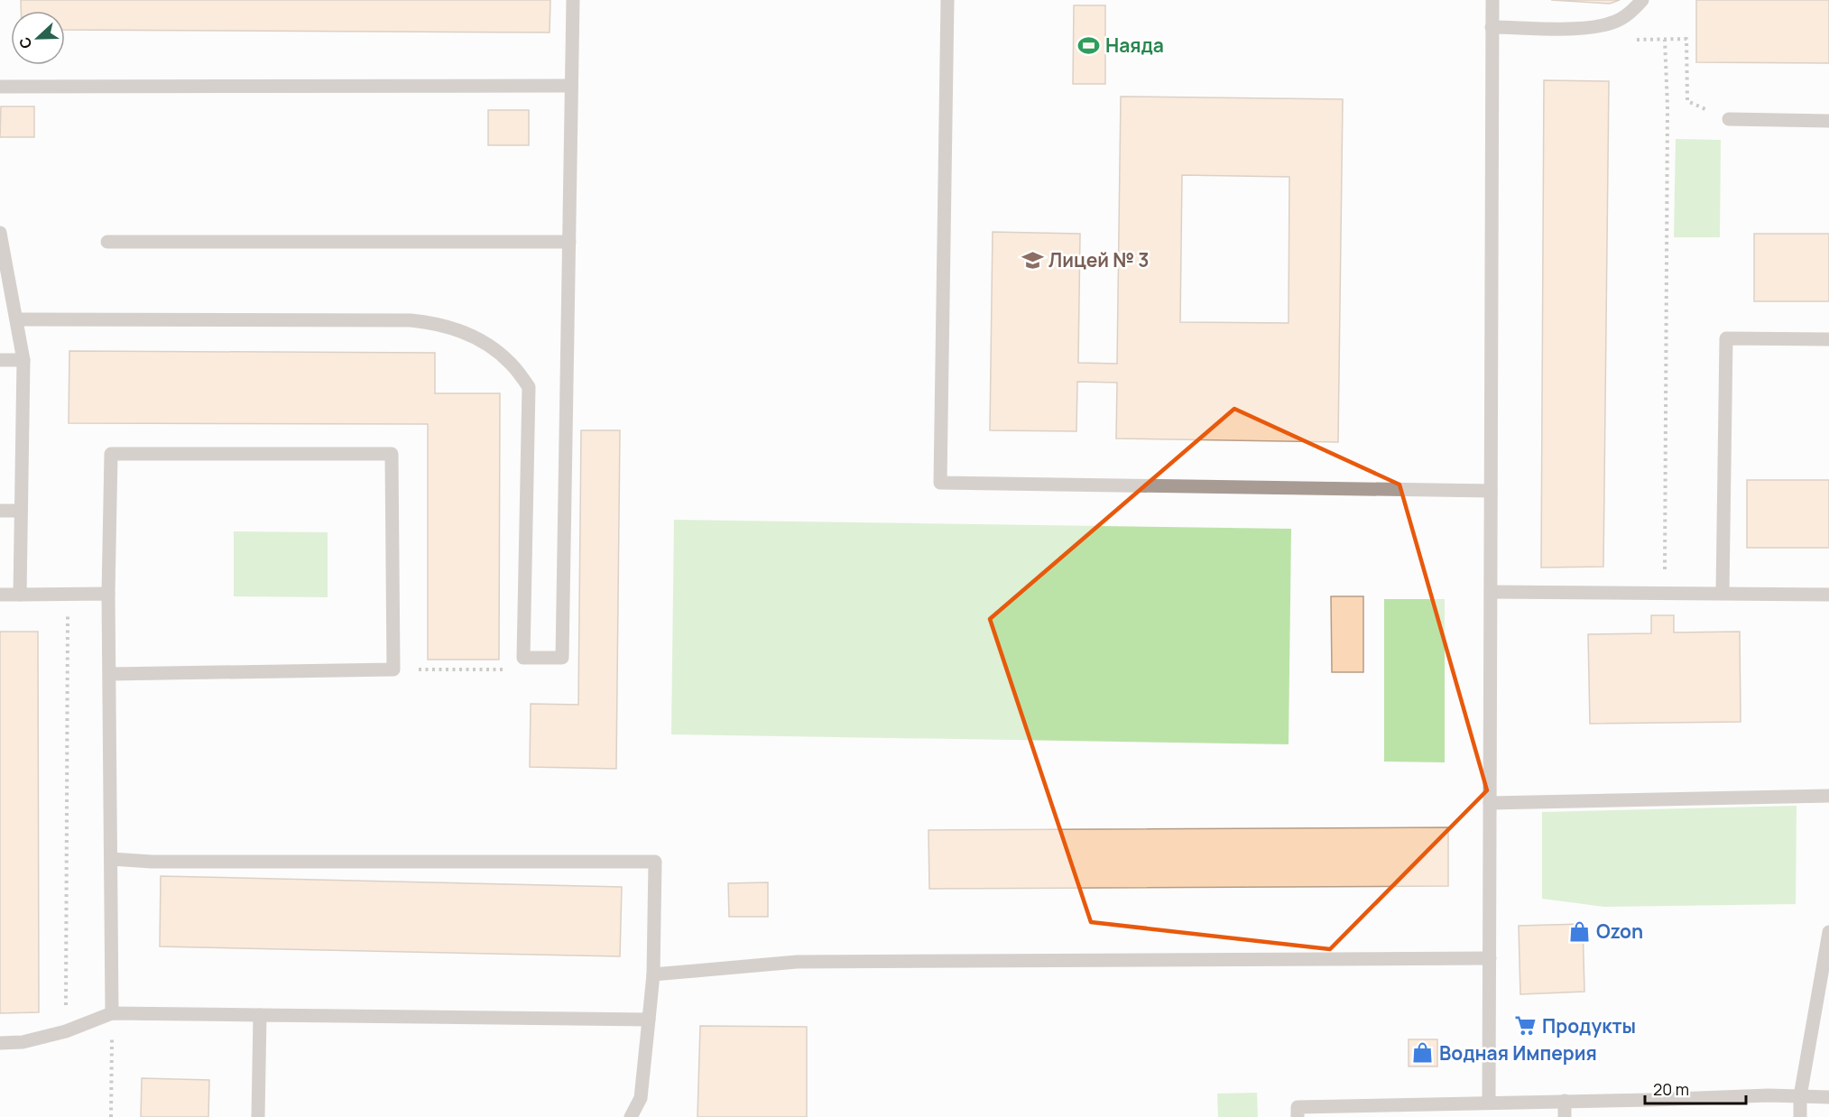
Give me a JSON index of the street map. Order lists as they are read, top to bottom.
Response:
{
  "places": {
    "sports": ["Наяда"],
    "school or university": ["Лицей № 3"],
    "shop": ["Ozon", "Водная Империя"],
    "supermarket": ["Продукты"]
  },
  "scale_bar": "20 m",
  "north": "left"
}
